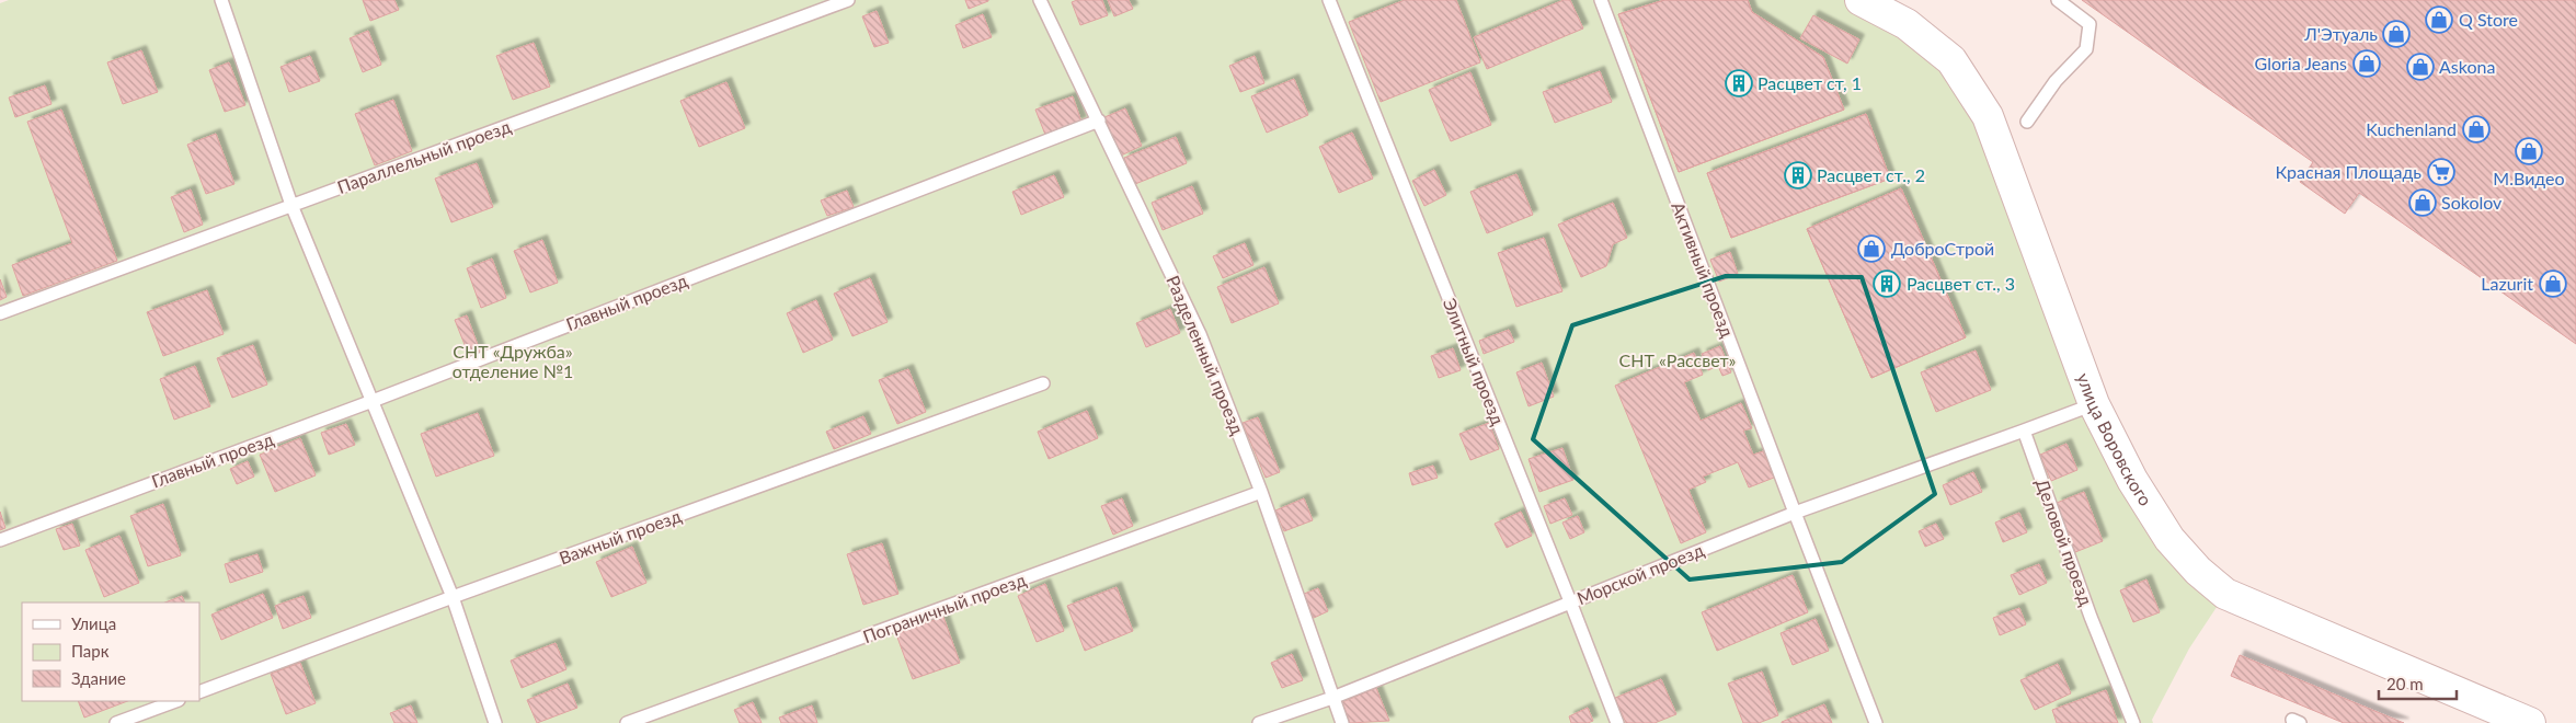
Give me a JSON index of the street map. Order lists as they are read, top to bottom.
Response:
{
  "streets": {
    "street": ["улица Воровского"],
    "lane": [
      "Параллельный проезд",
      "Активный проезд",
      "Главный проезд",
      "Разделенный проезд",
      "Элитный проезд",
      "Важный проезд",
      "Деловой проезд",
      "Морской проезд",
      "Пограничный проезд"
    ]
  },
  "crossings": [
    ["Активный проезд", "Морской проезд"],
    ["Главный проезд", "Разделенный проезд"],
    ["Разделенный проезд", "Морской проезд"],
    ["Разделенный проезд", "Пограничный проезд"],
    ["Элитный проезд", "Морской проезд"],
    ["Деловой проезд", "Морской проезд"]
  ],
  "parks": ["СНТ «Дружба» отделение №1", "СНТ «Рассвет»"],
  "places": {
    "shop": [
      "Q Store",
      "Л'Этуаль",
      "Gloria Jeans",
      "Askona",
      "Kuchenland",
      "М.Видео",
      "Sokolov",
      "ДоброСтрой",
      "Lazurit"
    ],
    "building": ["Расцвет ст, 1", "Расцвет ст., 2", "Расцвет ст., 3"],
    "supermarket": ["Красная Площадь"]
  },
  "legend": ["Улица", "Парк", "Здание"],
  "scale_bar": "20 m"
}
